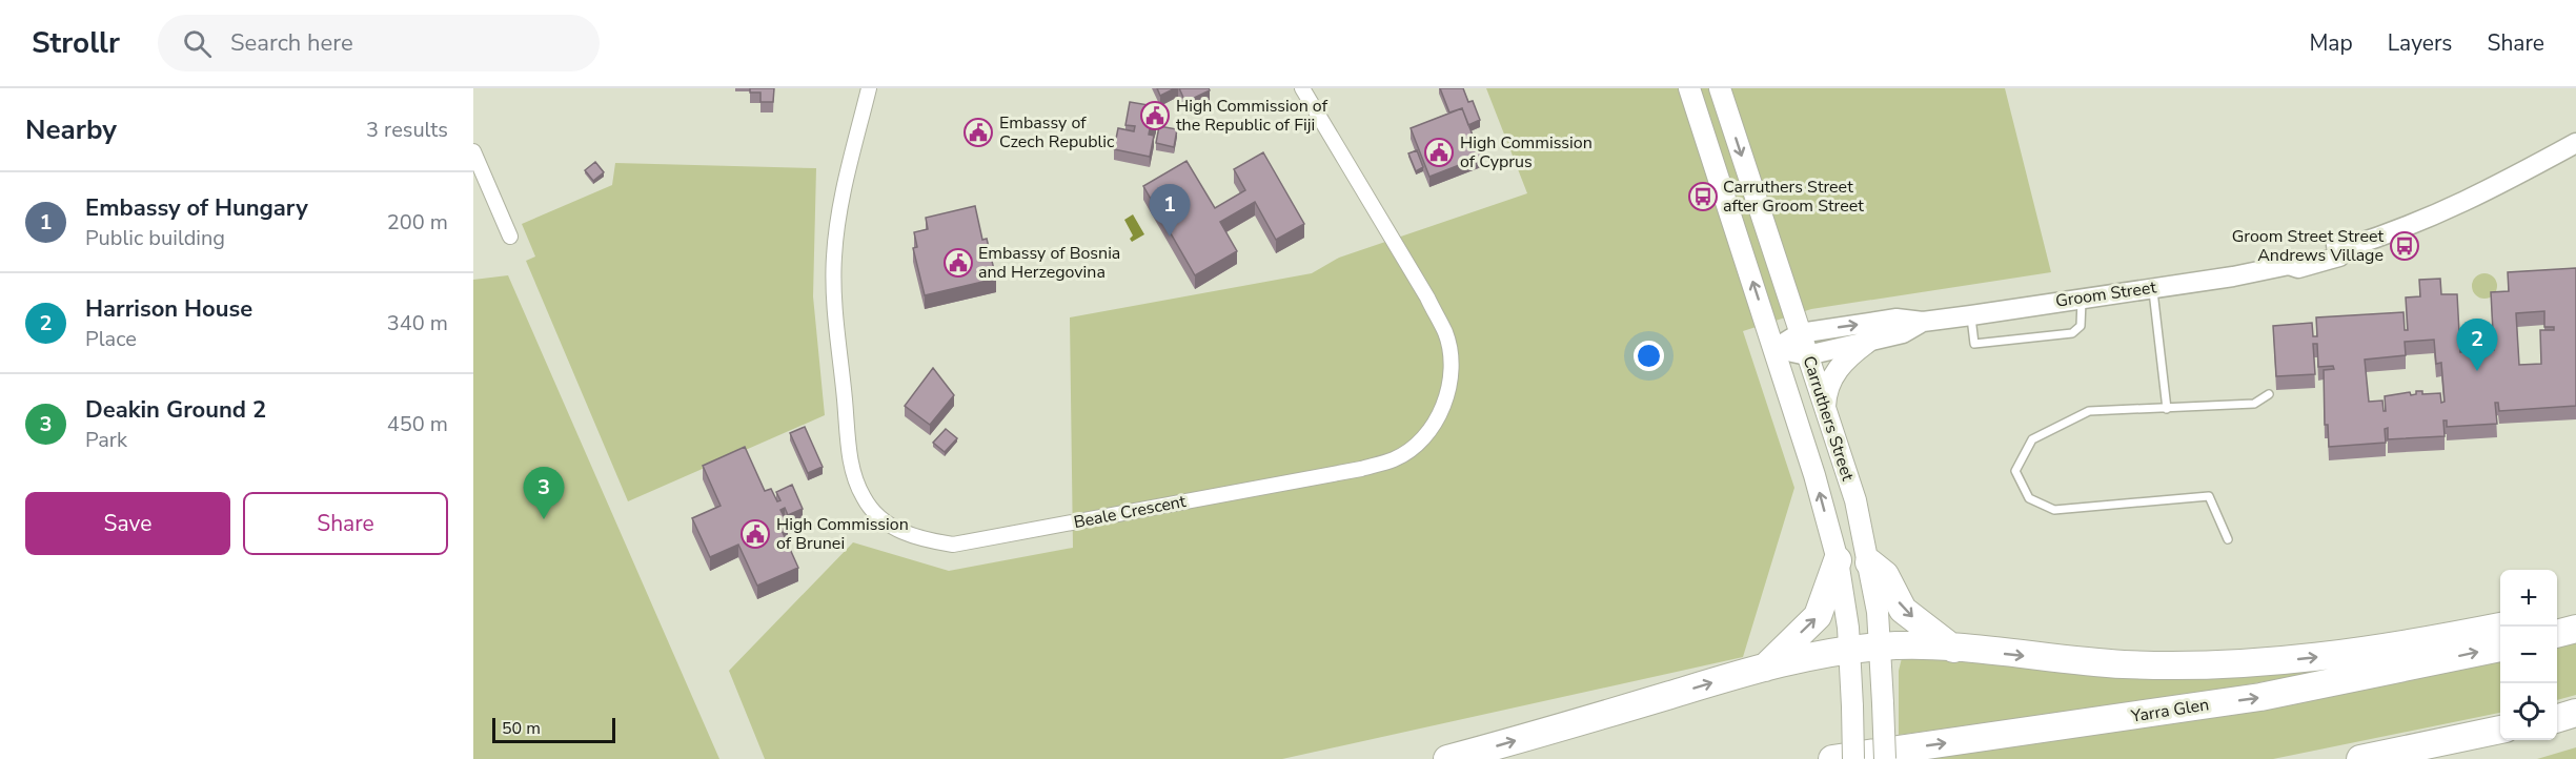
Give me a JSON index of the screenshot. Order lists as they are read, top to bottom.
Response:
{
  "streets": {
    "highway": ["Yarra Glen"],
    "main road": ["Carruthers Street"],
    "street": ["Groom Street", "Beale Crescent"]
  },
  "crossings": [
    ["Groom Street", "Carruthers Street"]
  ],
  "places": {
    "public building": [
      "High Commission of the Republic of Fiji",
      "Embassy of Czech Republic",
      "High Commission of Cyprus",
      "Embassy of Bosnia and Herzegovina",
      "High Commission of Brunei"
    ],
    "bus stop": ["Carruthers Street after Groom Street", "Groom Street Street Andrews Village"]
  },
  "scale_bar": "50 m",
  "page": {
    "header": "Strollr",
    "search": "Search here",
    "nav": ["Map", "Layers", "Share"],
    "heading": ["Nearby", "3 results"],
    "list": [
      {
        "mark": "1",
        "name": "Embassy of Hungary",
        "note": "Public building",
        "value": "200 m"
      },
      {
        "mark": "2",
        "name": "Harrison House",
        "note": "Place",
        "value": "340 m"
      },
      {
        "mark": "3",
        "name": "Deakin Ground 2",
        "note": "Park",
        "value": "450 m"
      }
    ],
    "pins": ["1", "2", "3"],
    "buttons": ["Save", "Share"],
    "map_buttons": ["+", "−"],
    "scale": "50 m"
  }
}
